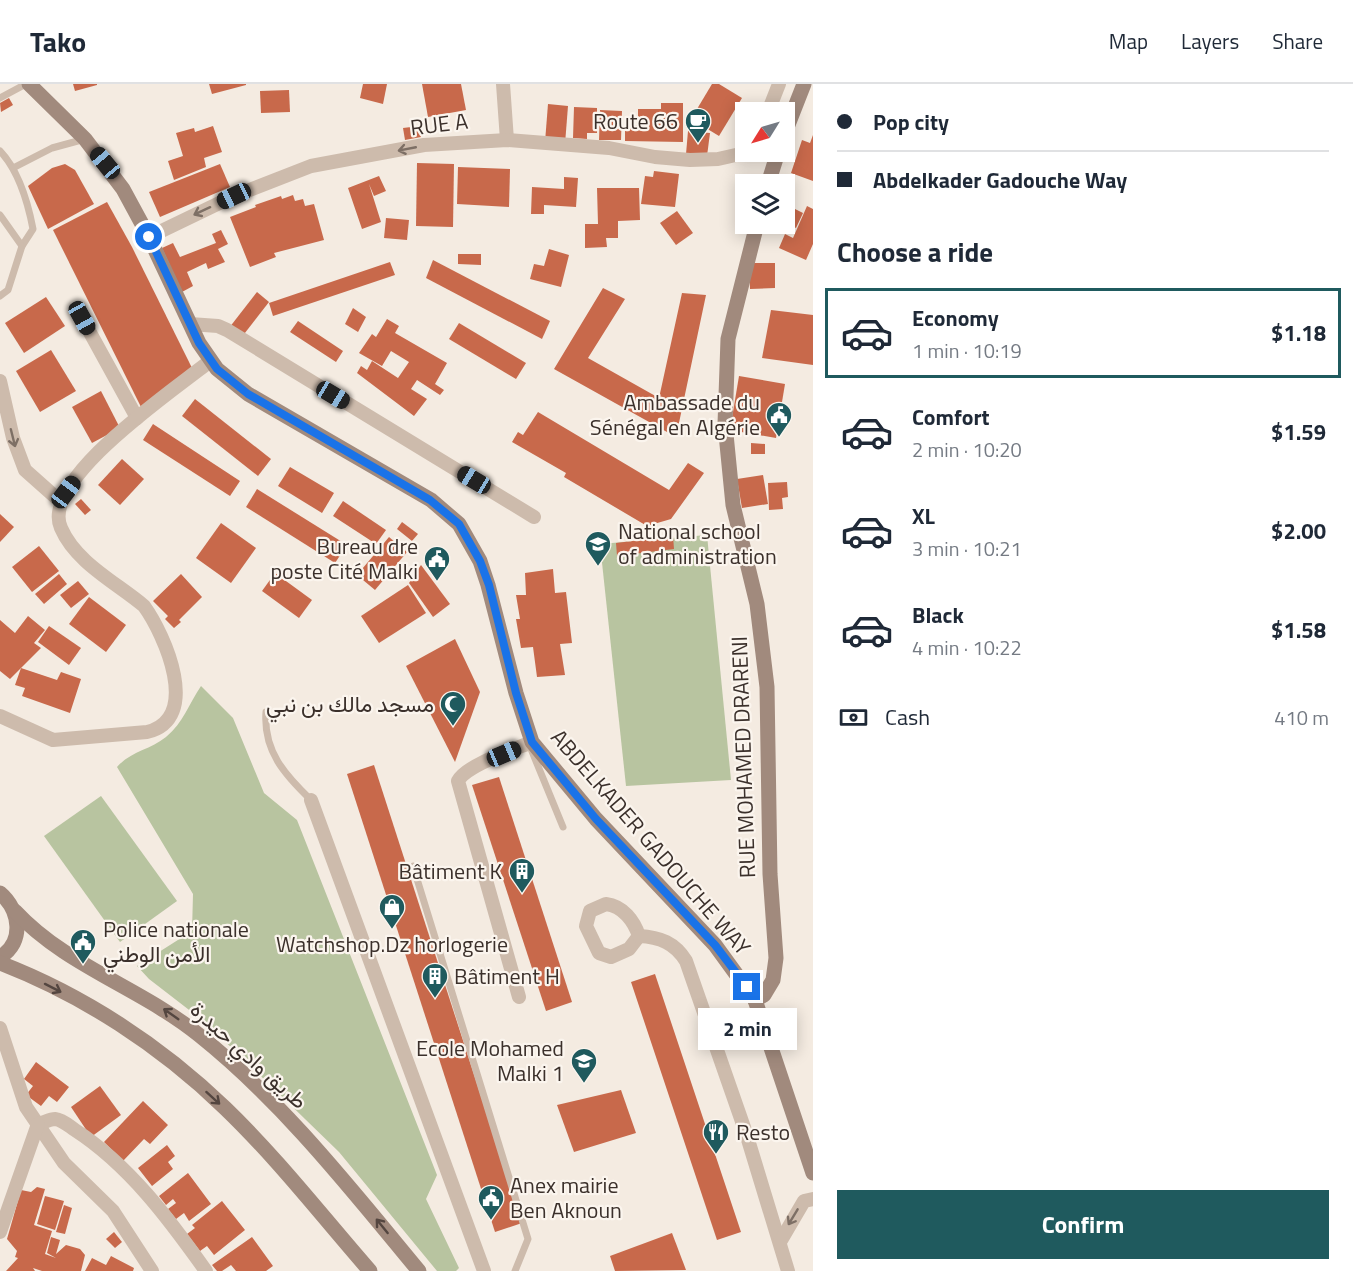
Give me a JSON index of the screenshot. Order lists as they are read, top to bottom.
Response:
{
  "streets": {
    "street": [
      "RUE A",
      "RUE MOHAMED DRARENI",
      "ABDELKADER GADOUCHE WAY",
      "طريق وادي حيدرة"
    ]
  },
  "crossings": [
    ["RUE A", "ABDELKADER GADOUCHE WAY"],
    ["RUE MOHAMED DRARENI", "ABDELKADER GADOUCHE WAY"]
  ],
  "one_way": ["RUE A"],
  "places": {
    "cafe": ["Route 66"],
    "public building": [
      "Ambassade du Sénégal en Algérie",
      "Bureau dre poste Cité Malki",
      "Police nationale الأمن الوطني",
      "Anex mairie Ben Aknoun"
    ],
    "school or university": ["National school of administration", "Ecole Mohamed Malki 1"],
    "mosque": ["مسجد مالك بن نبي"],
    "building": ["Bâtiment K", "Bâtiment H"],
    "shop": ["Watchshop.Dz horlogerie"],
    "restaurant": ["Resto"]
  },
  "north": "bottom left",
  "page": {
    "header": "Tako",
    "nav": ["Map", "Layers", "Share"],
    "banner": ["Pop city", "Abdelkader Gadouche Way"],
    "heading": "Choose a ride",
    "list": [
      {
        "name": "Economy",
        "note": "1 min · 10:19",
        "value": "$1.18"
      },
      {
        "name": "Comfort",
        "note": "2 min · 10:20",
        "value": "$1.59"
      },
      {
        "name": "XL",
        "note": "3 min · 10:21",
        "value": "$2.00"
      },
      {
        "name": "Black",
        "note": "4 min · 10:22",
        "value": "$1.58"
      }
    ],
    "pay": ["Cash", "410 m"],
    "bubble": "2 min",
    "buttons": "Confirm"
  }
}
